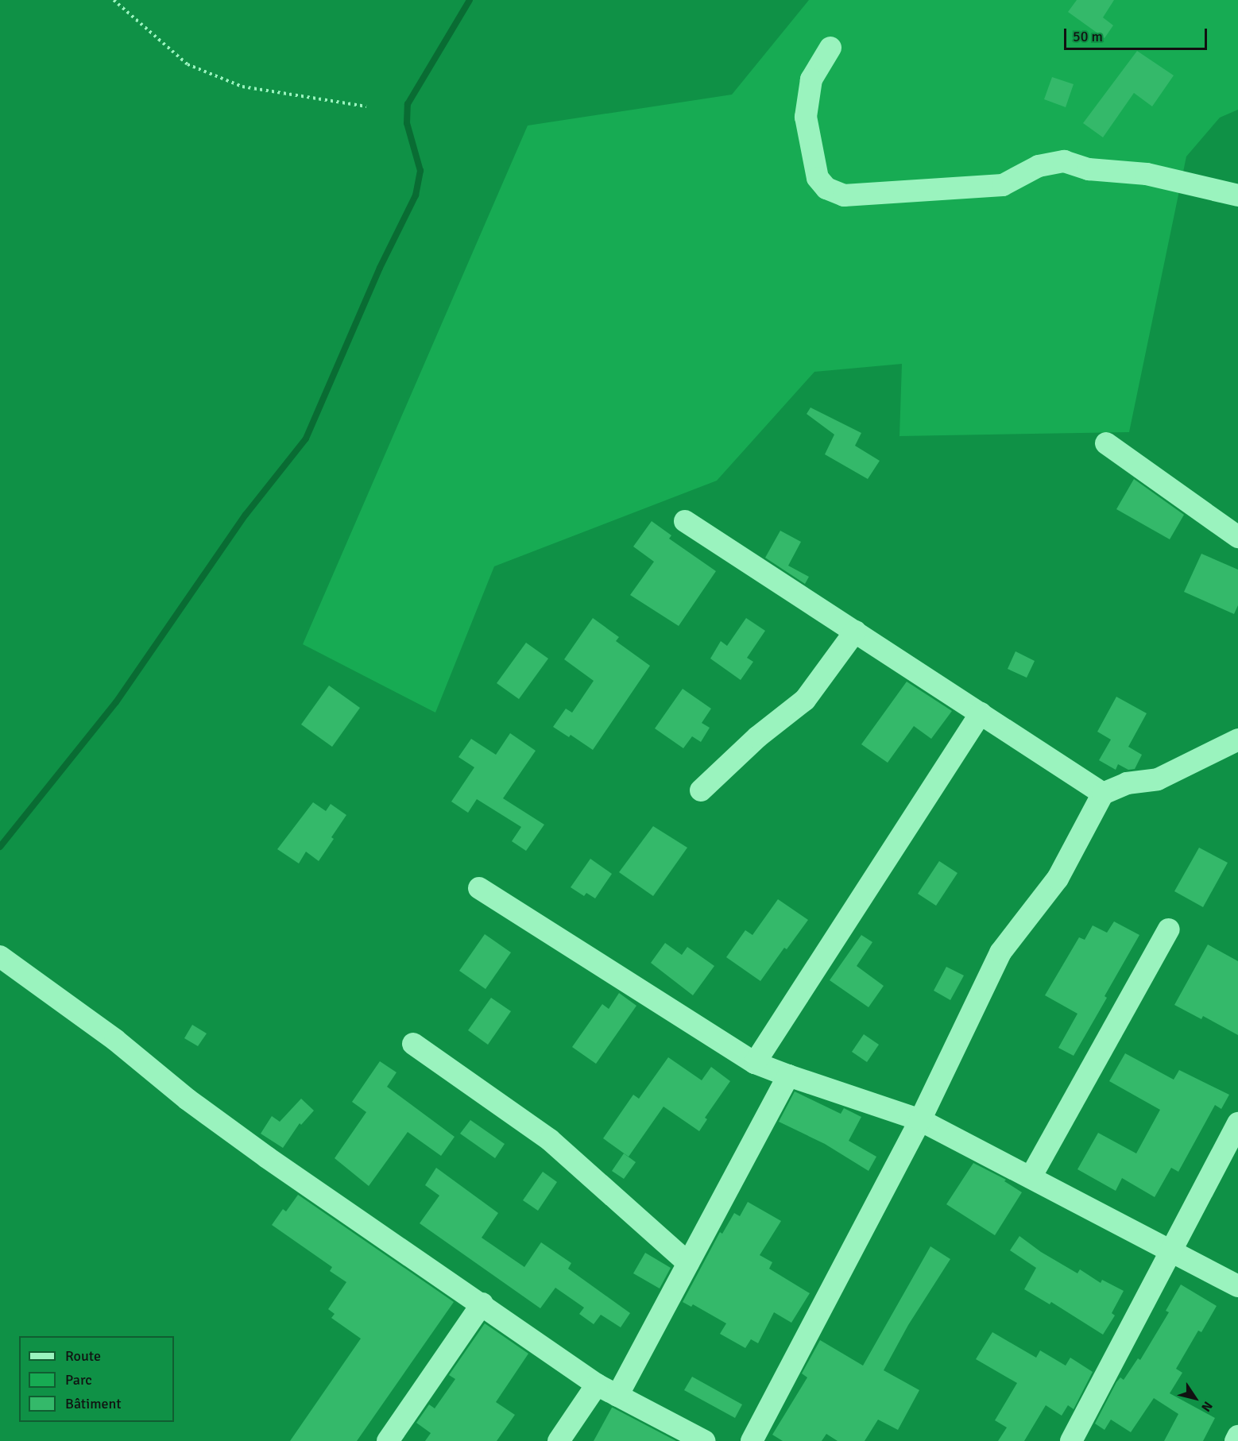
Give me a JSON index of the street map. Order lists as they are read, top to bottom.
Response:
{
  "legend": ["Route", "Parc", "Bâtiment"],
  "scale_bar": "50 m",
  "north": "bottom right"
}
